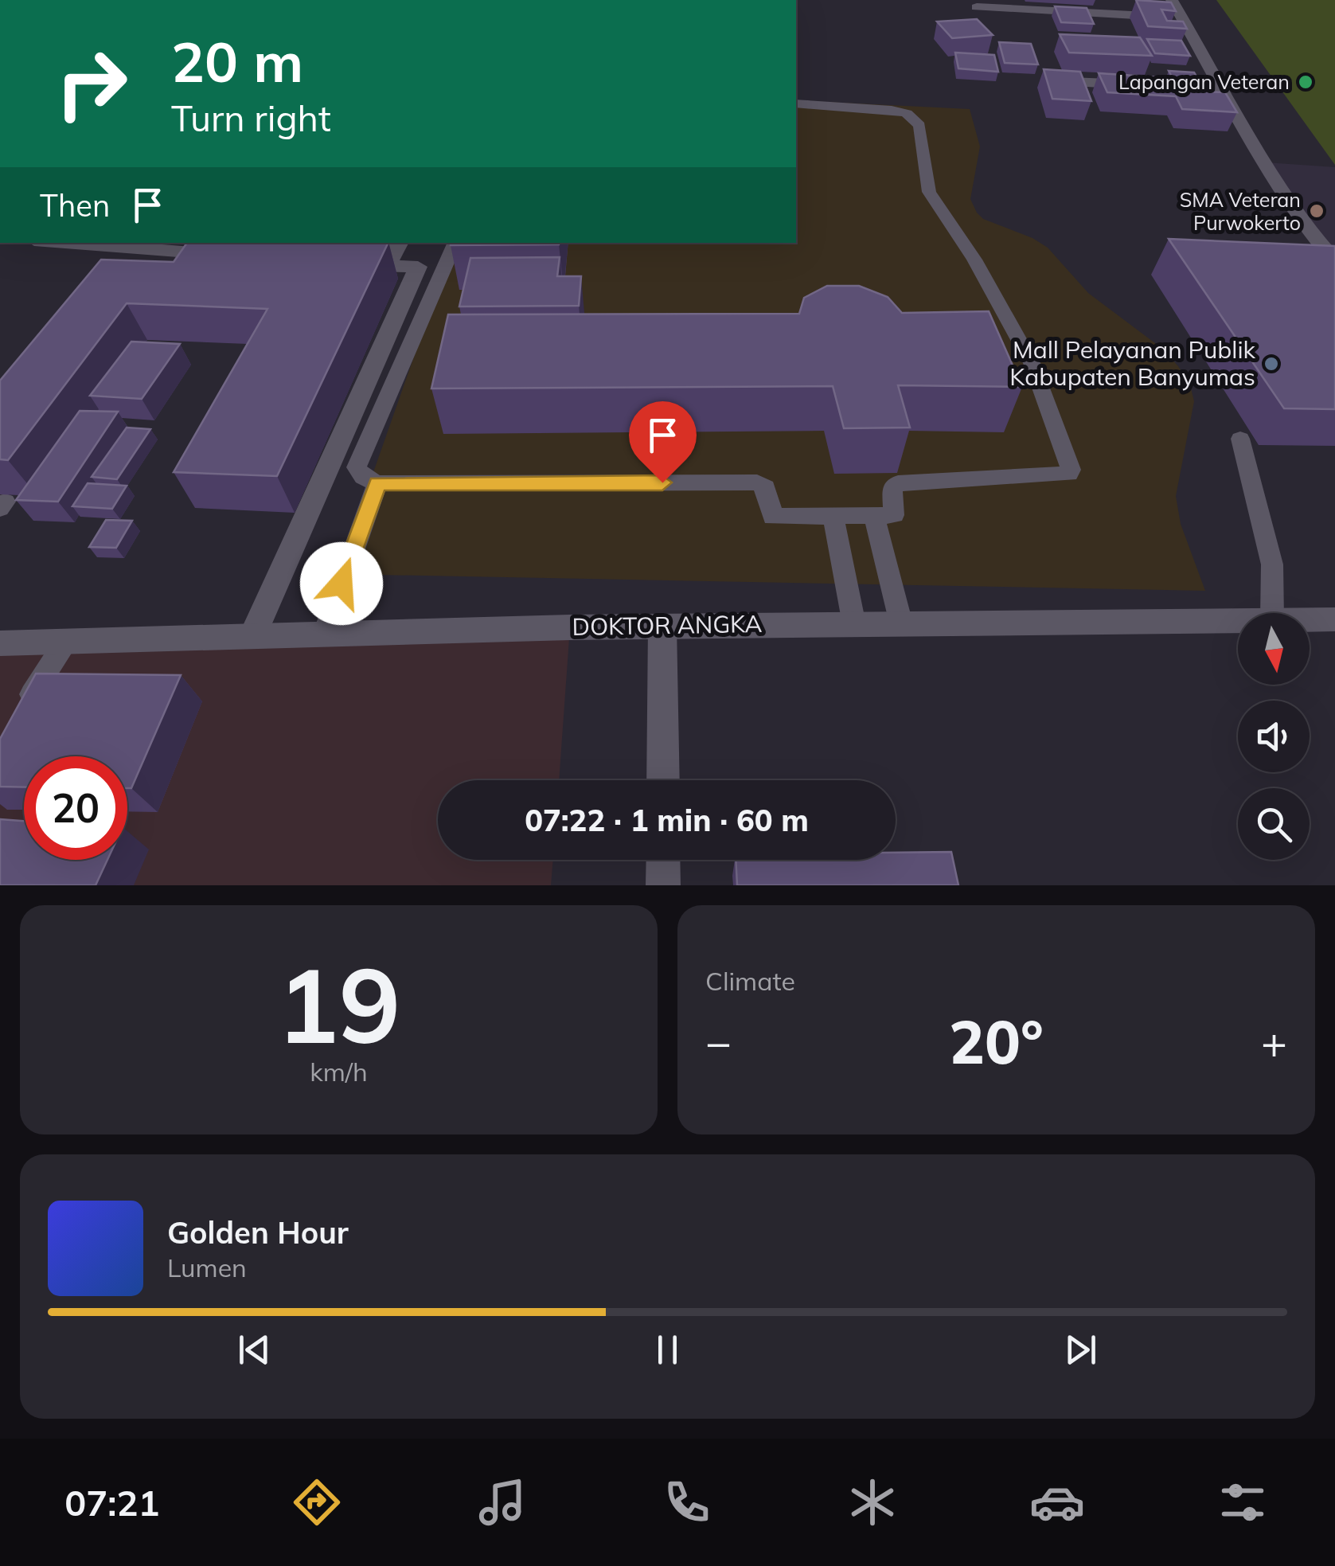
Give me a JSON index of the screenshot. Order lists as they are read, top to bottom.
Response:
{
  "streets": {
    "street": ["DOKTOR ANGKA"]
  },
  "places": ["Lapangan Veteran", "SMA Veteran Purwokerto", "Mall Pelayanan Publik Kabupaten Banyumas"],
  "north": "bottom",
  "page": {
    "turn": ["20 m", "Turn right"],
    "then": "Then",
    "limit": "20",
    "trip": "07:22 · 1 min · 60 m",
    "tile": [
      ["19", "km/h"],
      "Climate"
    ],
    "heat": ["−", "20°", "+"],
    "song": ["Golden Hour", "Lumen"],
    "tabs": "07:21"
  }
}
